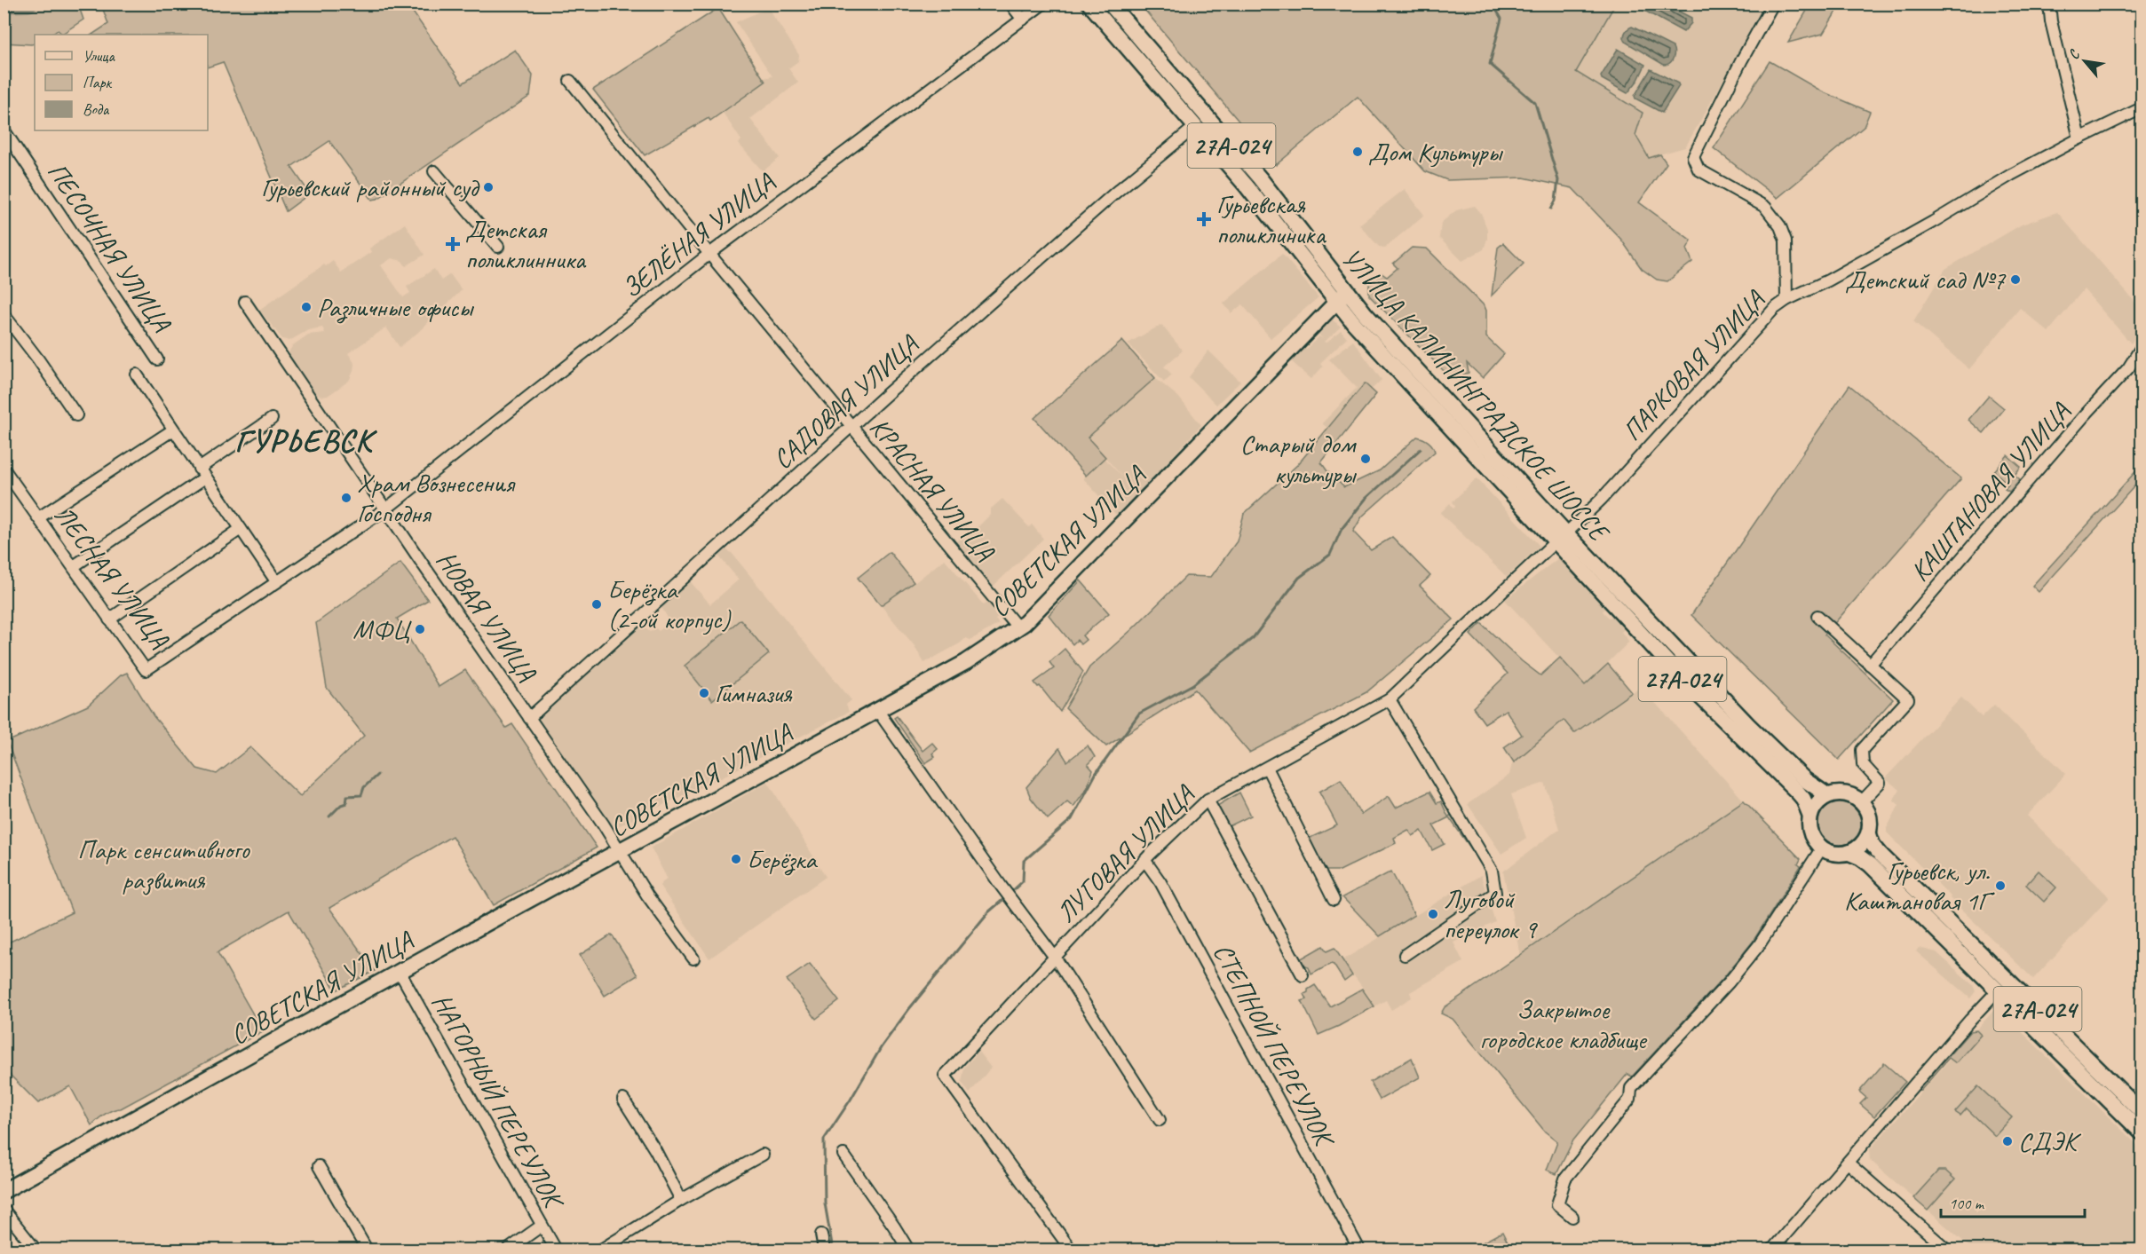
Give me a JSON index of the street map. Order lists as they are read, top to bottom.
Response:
{
  "streets": {
    "main road": ["27А-024", "УЛИЦА КАЛИНИНГРАДСКОЕ ШОССЕ", "СОВЕТСКАЯ УЛИЦА"],
    "street": [
      "ЗЕЛЁНАЯ УЛИЦА",
      "ПЕСОЧНАЯ УЛИЦА",
      "ПАРКОВАЯ УЛИЦА",
      "САДОВАЯ УЛИЦА",
      "КРАСНАЯ УЛИЦА",
      "КАШТАНОВАЯ УЛИЦА",
      "ЛЕСНАЯ УЛИЦА",
      "НОВАЯ УЛИЦА",
      "ЛУГОВАЯ УЛИЦА",
      "СТЕПНОЙ ПЕРЕУЛОК",
      "НАГОРНЫЙ ПЕРЕУЛОК"
    ]
  },
  "crossings": [
    ["27А-024", "УЛИЦА КАЛИНИНГРАДСКОЕ ШОССЕ"],
    ["27А-024", "САДОВАЯ УЛИЦА"],
    ["27А-024", "СОВЕТСКАЯ УЛИЦА"],
    ["ЗЕЛЁНАЯ УЛИЦА", "КРАСНАЯ УЛИЦА"],
    ["ЗЕЛЁНАЯ УЛИЦА", "ЛЕСНАЯ УЛИЦА"],
    ["ЗЕЛЁНАЯ УЛИЦА", "НОВАЯ УЛИЦА"],
    ["ПАРКОВАЯ УЛИЦА", "УЛИЦА КАЛИНИНГРАДСКОЕ ШОССЕ"],
    ["ПАРКОВАЯ УЛИЦА", "ЛУГОВАЯ УЛИЦА"],
    ["УЛИЦА КАЛИНИНГРАДСКОЕ ШОССЕ", "СОВЕТСКАЯ УЛИЦА"],
    ["УЛИЦА КАЛИНИНГРАДСКОЕ ШОССЕ", "ЛУГОВАЯ УЛИЦА"],
    ["САДОВАЯ УЛИЦА", "КРАСНАЯ УЛИЦА"],
    ["САДОВАЯ УЛИЦА", "НОВАЯ УЛИЦА"],
    ["КРАСНАЯ УЛИЦА", "СОВЕТСКАЯ УЛИЦА"],
    ["СОВЕТСКАЯ УЛИЦА", "НОВАЯ УЛИЦА"],
    ["СОВЕТСКАЯ УЛИЦА", "НАГОРНЫЙ ПЕРЕУЛОК"],
    ["ЛЕСНАЯ УЛИЦА", "НОВАЯ УЛИЦА"],
    ["ЛУГОВАЯ УЛИЦА", "СТЕПНОЙ ПЕРЕУЛОК"]
  ],
  "districts": ["ГУРЬЕВСК"],
  "parks": ["Парк сенситивного развития", "Закрытое городское кладбище"],
  "places": {
    "other": [
      "Дом Культуры",
      "Гурьевский районный суд",
      "Детский сад №7",
      "Различные офисы",
      "Старый дом культуры",
      "Храм Вознесения Господня",
      "Берёзка (2-ой корпус)",
      "МФЦ",
      "Гимназия",
      "Берёзка",
      "Гурьевск, ул. Каштановая 1Г",
      "Луговой переулок 9",
      "СДЭК"
    ],
    "health": ["Гурьевская поликлиника", "Детская поликлинника"]
  },
  "legend": ["Улица", "Парк", "Вода"],
  "scale_bar": "100 m",
  "north": "top left"
}
